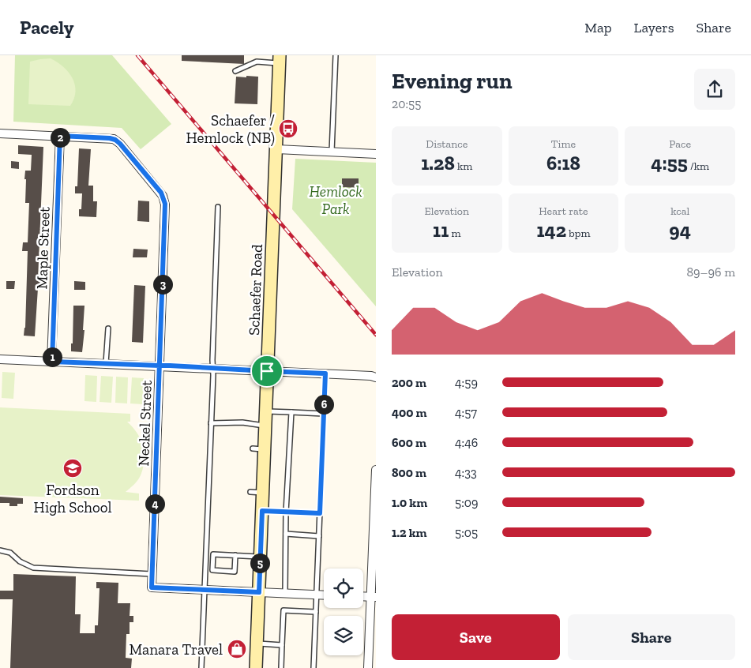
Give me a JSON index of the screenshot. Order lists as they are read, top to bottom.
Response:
{
  "streets": {
    "main road": ["Schaefer Road"],
    "street": ["Maple Street", "Neckel Street"]
  },
  "crossings": [
    ["Maple Street", "Neckel Street"]
  ],
  "parks": ["Hemlock Park"],
  "places": {
    "bus stop": ["Schaefer / Hemlock (NB)"],
    "school or university": ["Fordson High School"],
    "shop": ["Manara Travel"]
  },
  "page": {
    "header": "Pacely",
    "nav": ["Map", "Layers", "Share"],
    "heading": ["Evening run", "20:55"],
    "stats": [
      ["Distance", "1.28 km"],
      ["Time", "6:18"],
      ["Pace", "4:55 /km"],
      ["Elevation", "11 m"],
      ["Heart rate", "142 bpm"],
      ["kcal", "94"]
    ],
    "pins": [
      "2",
      "3",
      "1",
      "6",
      "4",
      "5"
    ],
    "chart": ["Elevation", "89–96 m"],
    "list": [
      {
        "name": "200 m",
        "note": "4:59"
      },
      {
        "name": "400 m",
        "note": "4:57"
      },
      {
        "name": "600 m",
        "note": "4:46"
      },
      {
        "name": "800 m",
        "note": "4:33"
      },
      {
        "name": "1.0 km",
        "note": "5:09"
      },
      {
        "name": "1.2 km",
        "note": "5:05"
      }
    ],
    "buttons": ["Save", "Share"]
  }
}
